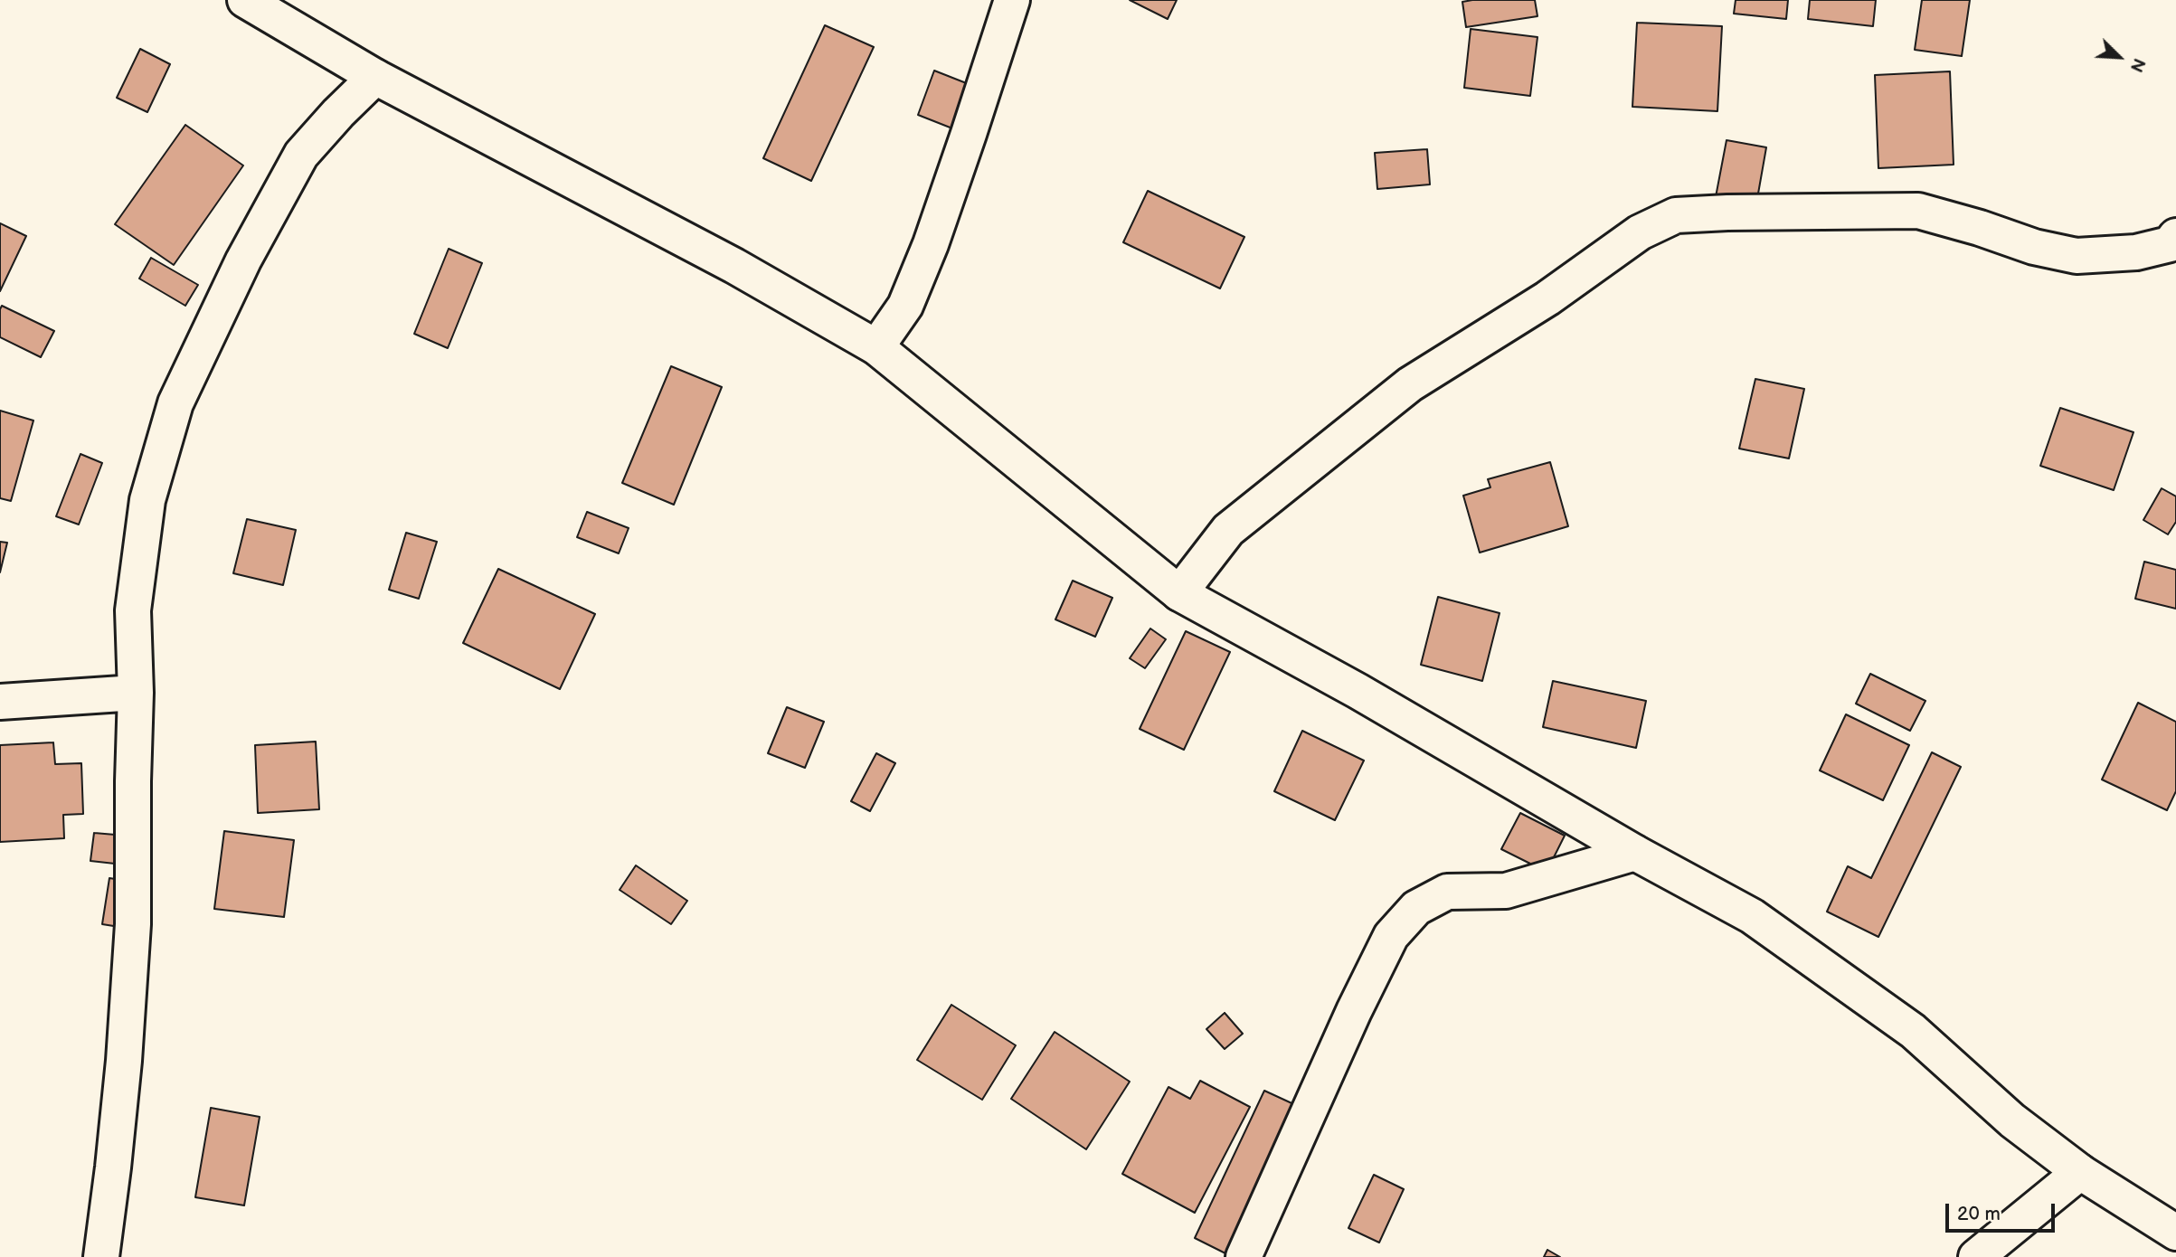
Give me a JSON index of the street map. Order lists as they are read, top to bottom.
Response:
{
  "scale_bar": "20 m",
  "north": "bottom right"
}
